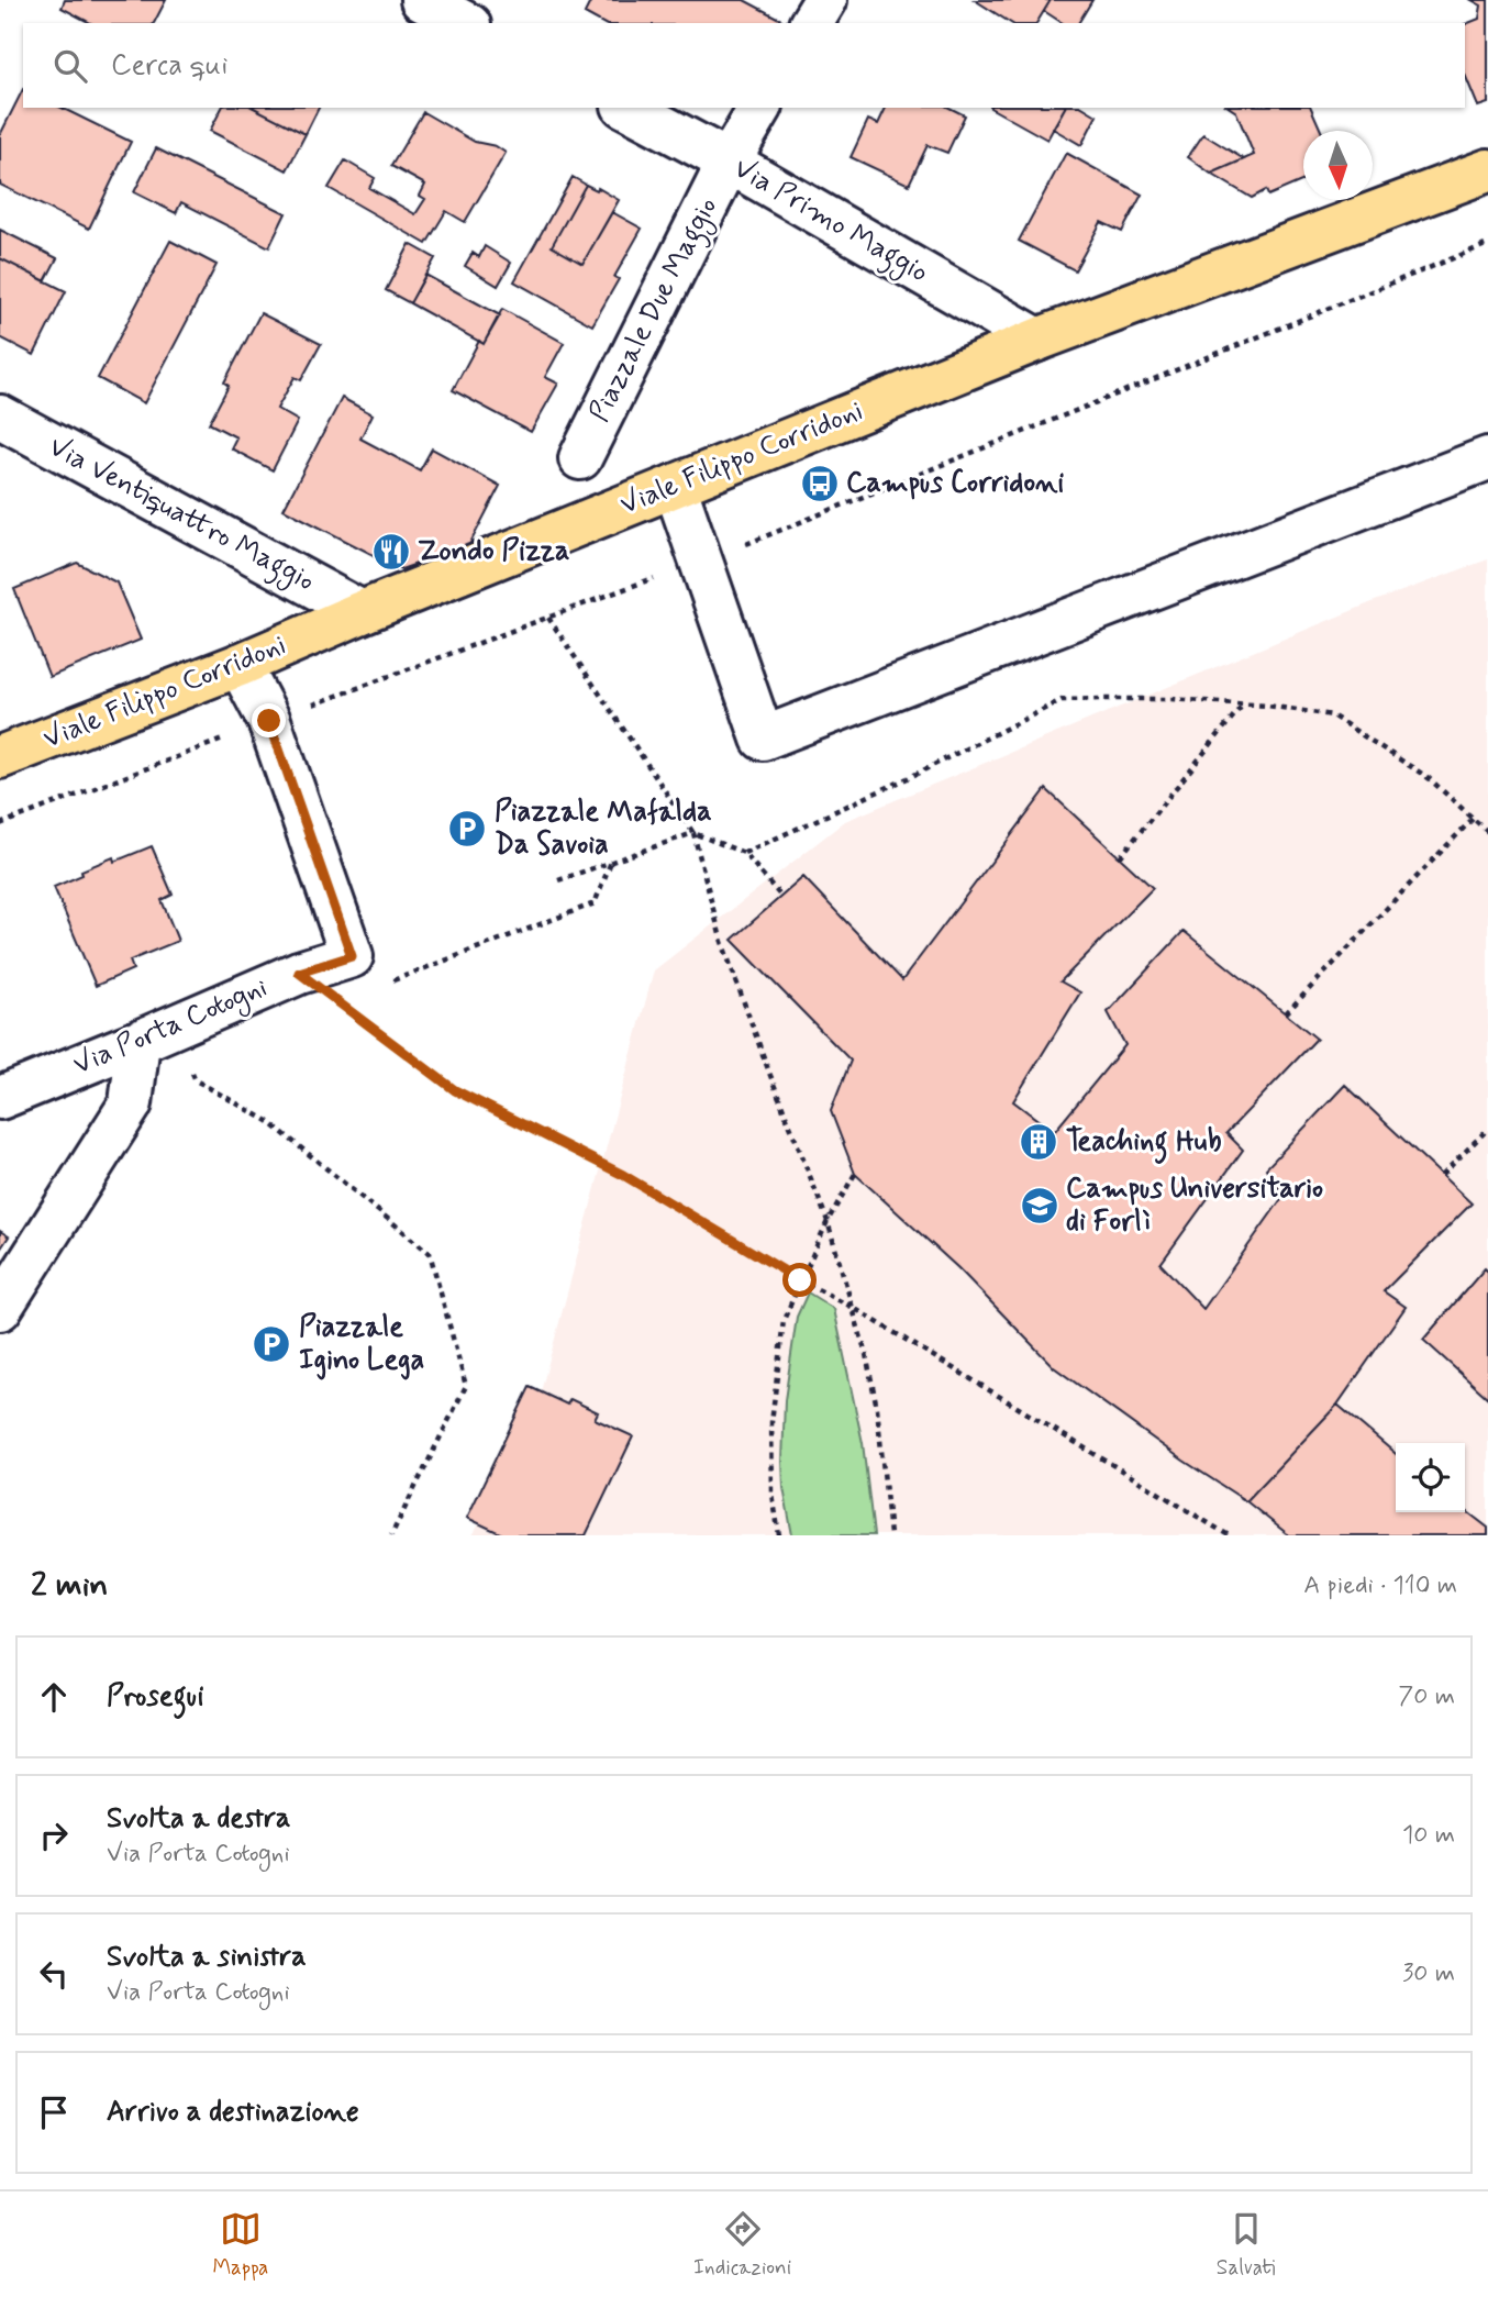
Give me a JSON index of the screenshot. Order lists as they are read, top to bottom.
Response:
{
  "streets": {
    "main road": ["Viale Filippo Corridoni"],
    "street": [
      "Via Primo Maggio",
      "Piazzale Due Maggio",
      "Via Ventiquattro Maggio",
      "Via Porta Cotogni"
    ]
  },
  "crossings": [
    ["Via Primo Maggio", "Piazzale Due Maggio"],
    ["Via Primo Maggio", "Viale Filippo Corridoni"],
    ["Viale Filippo Corridoni", "Via Ventiquattro Maggio"],
    ["Viale Filippo Corridoni", "Via Porta Cotogni"]
  ],
  "places": {
    "bus stop": ["Campus Corridoni"],
    "restaurant": ["Zondo Pizza"],
    "parking": ["Piazzale Mafalda Da Savoia", "Piazzale Igino Lega"],
    "building": ["Teaching Hub"],
    "school or university": ["Campus Universitario di Forlì"]
  },
  "north": "bottom",
  "page": {
    "search": "Cerca qui",
    "heading": ["2 min", "A piedi · 110 m"],
    "list": [
      ["Prosegui", "70 m"],
      ["Svolta a destra", "Via Porta Cotogni", "10 m"],
      ["Svolta a sinistra", "Via Porta Cotogni", "30 m"],
      "Arrivo a destinazione"
    ],
    "nav": ["Mappa", "Indicazioni", "Salvati"]
  }
}
